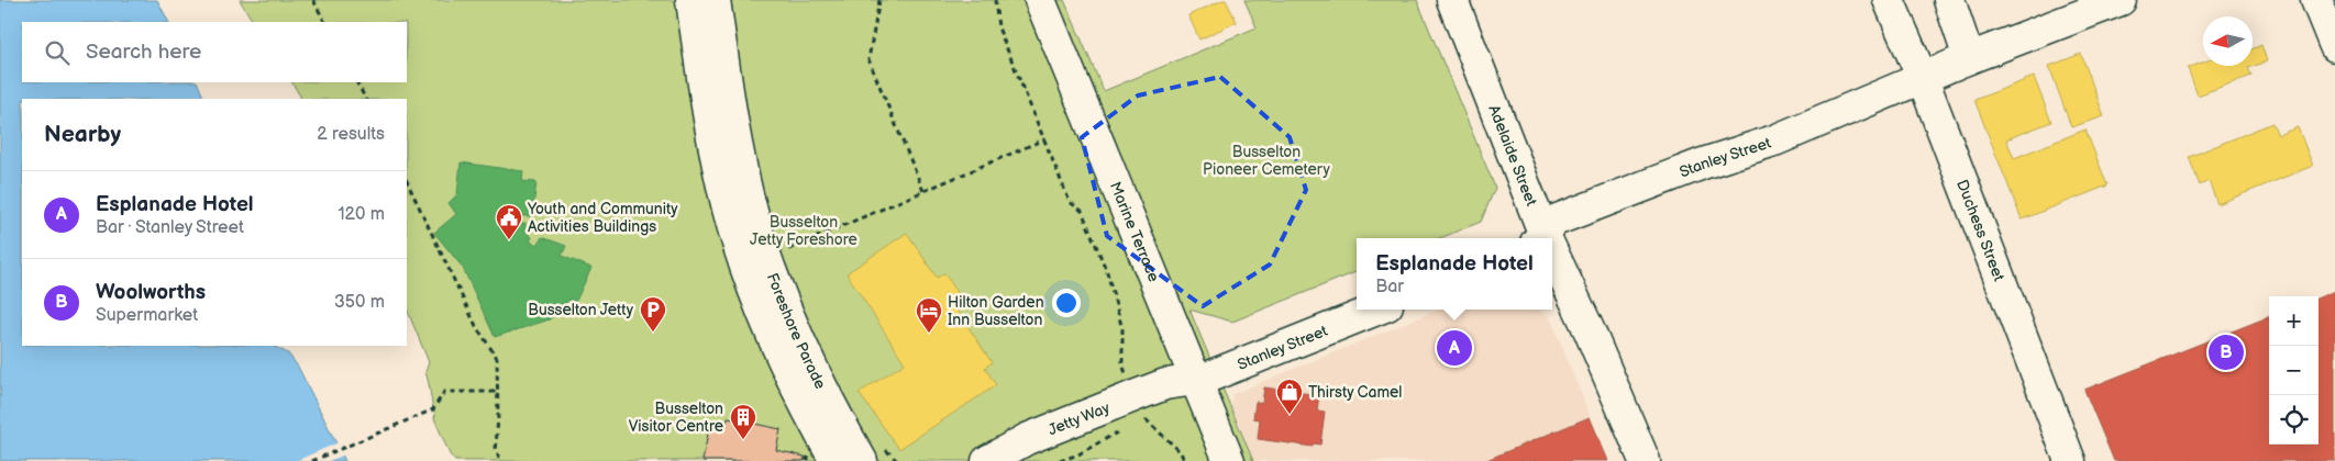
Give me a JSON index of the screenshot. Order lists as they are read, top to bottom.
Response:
{
  "streets": {
    "street": [
      "Adelaide Street",
      "Stanley Street",
      "Marine Terrace",
      "Duchess Street",
      "Foreshore Parade",
      "Jetty Way"
    ]
  },
  "crossings": [
    ["Adelaide Street", "Stanley Street"],
    ["Stanley Street", "Marine Terrace"],
    ["Stanley Street", "Duchess Street"],
    ["Stanley Street", "Jetty Way"],
    ["Marine Terrace", "Jetty Way"]
  ],
  "parks": ["Busselton Pioneer Cemetery", "Busselton Jetty Foreshore"],
  "places": {
    "public building": ["Youth and Community Activities Buildings"],
    "parking": ["Busselton Jetty"],
    "hotel": ["Hilton Garden Inn Busselton"],
    "shop": ["Thirsty Camel"],
    "building": ["Busselton Visitor Centre"]
  },
  "north": "left",
  "page": {
    "search": "Search here",
    "heading": ["Nearby", "2 results"],
    "list": [
      {
        "mark": "A",
        "name": "Esplanade Hotel",
        "note": "Bar · Stanley Street",
        "value": "120 m"
      },
      {
        "mark": "B",
        "name": "Woolworths",
        "note": "Supermarket",
        "value": "350 m"
      }
    ],
    "popup": ["Esplanade Hotel", "Bar"],
    "map_buttons": ["+", "−"],
    "pins": ["A", "B"]
  }
}
